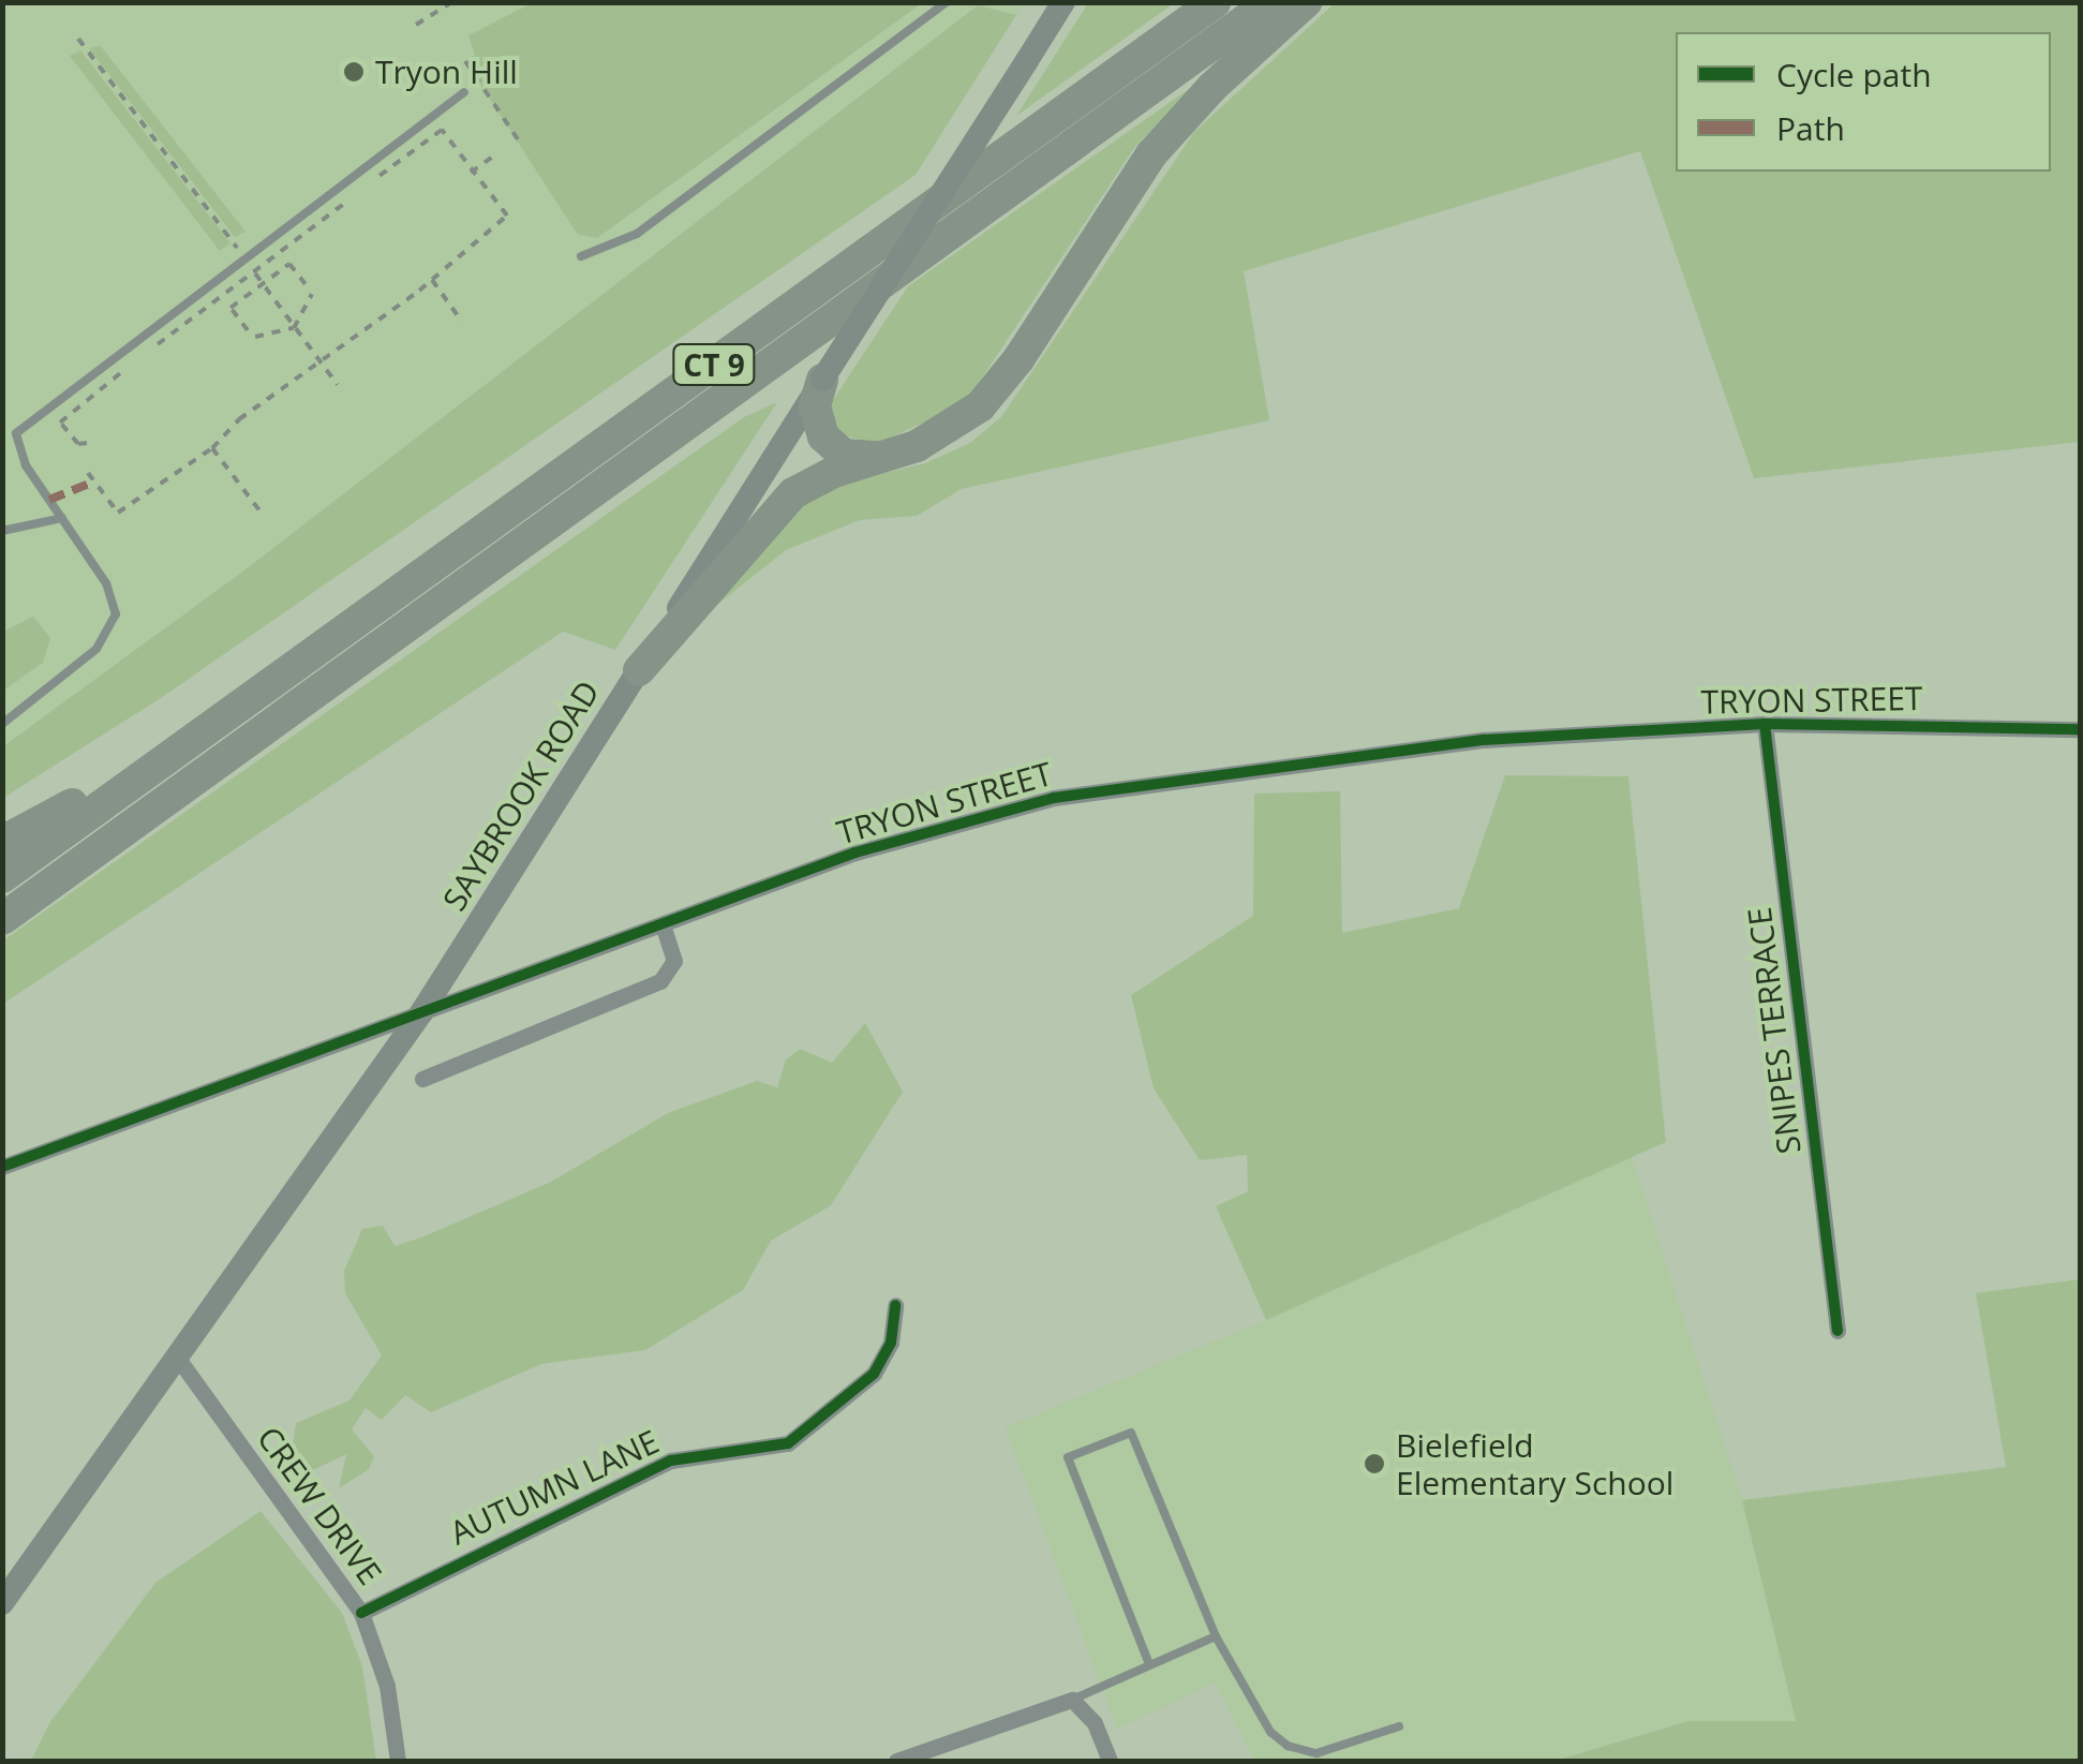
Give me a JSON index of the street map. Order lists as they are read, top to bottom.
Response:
{
  "streets": {
    "highway": ["CT 9"],
    "main road": ["SAYBROOK ROAD"],
    "street": [
      "TRYON STREET",
      "SNIPES TERRACE",
      "AUTUMN LANE",
      "CREW DRIVE"
    ]
  },
  "crossings": [
    ["TRYON STREET", "SAYBROOK ROAD"],
    ["TRYON STREET", "SNIPES TERRACE"],
    ["SAYBROOK ROAD", "CREW DRIVE"],
    ["AUTUMN LANE", "CREW DRIVE"]
  ],
  "places": ["Tryon Hill", "Bielefield Elementary School"],
  "legend": ["Cycle path", "Path"]
}
